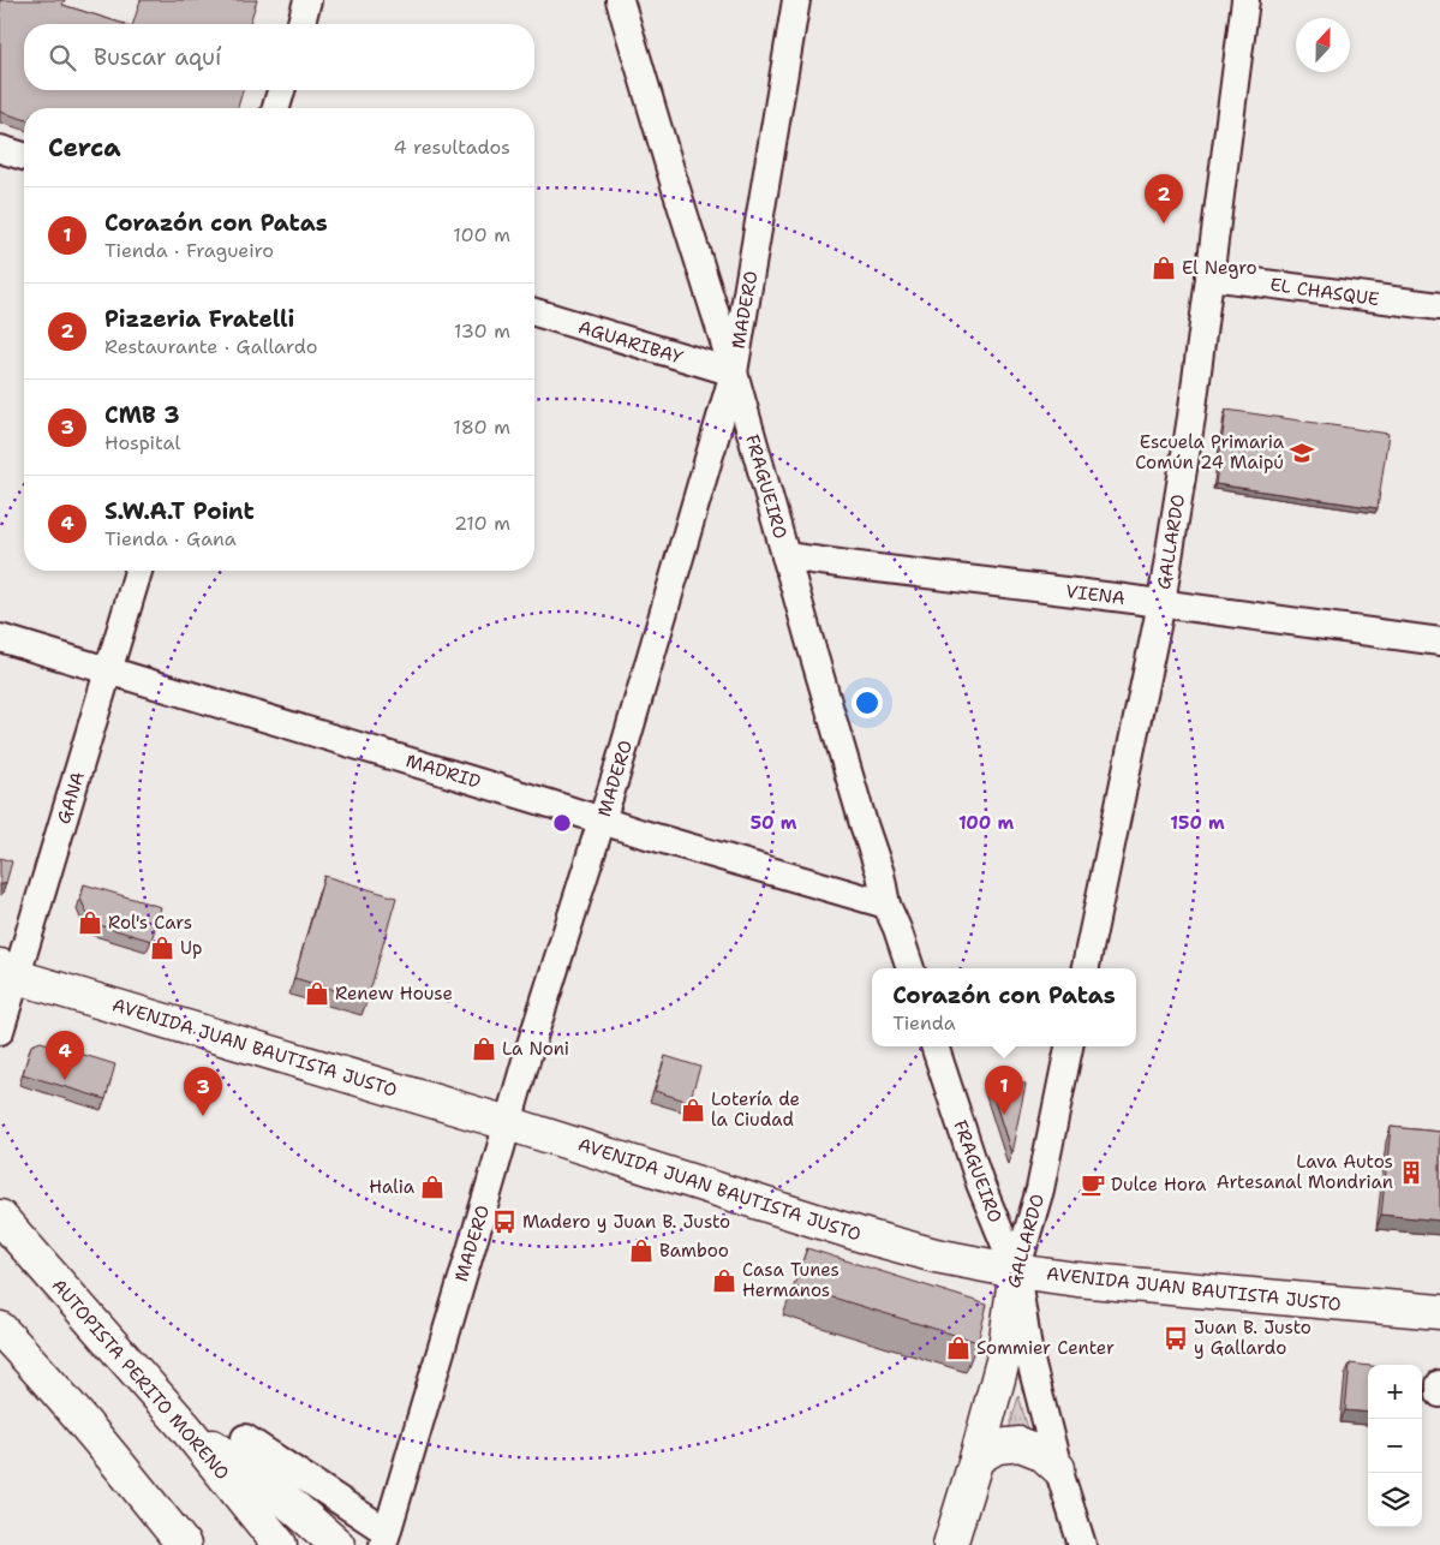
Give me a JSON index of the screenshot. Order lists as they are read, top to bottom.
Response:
{
  "streets": {
    "main road": ["GALLARDO", "AVENIDA JUAN BAUTISTA JUSTO", "AUTOPISTA PERITO MORENO"],
    "street": [
      "EL CHASQUE",
      "MADERO",
      "AGUARIBAY",
      "FRAGUEIRO",
      "VIENA",
      "MADRID",
      "GANA"
    ]
  },
  "crossings": [
    ["EL CHASQUE", "GALLARDO"],
    ["MADERO", "AGUARIBAY"],
    ["MADERO", "FRAGUEIRO"],
    ["MADERO", "MADRID"],
    ["MADERO", "AVENIDA JUAN BAUTISTA JUSTO"],
    ["AGUARIBAY", "FRAGUEIRO"],
    ["FRAGUEIRO", "GALLARDO"],
    ["FRAGUEIRO", "VIENA"],
    ["FRAGUEIRO", "MADRID"],
    ["FRAGUEIRO", "AVENIDA JUAN BAUTISTA JUSTO"],
    ["GALLARDO", "VIENA"],
    ["GALLARDO", "AVENIDA JUAN BAUTISTA JUSTO"],
    ["MADRID", "GANA"],
    ["GANA", "AVENIDA JUAN BAUTISTA JUSTO"]
  ],
  "places": {
    "shop": [
      "El Negro",
      "Rol's Cars",
      "Up",
      "Renew House",
      "La Noni",
      "Lotería de la Ciudad",
      "Halia",
      "Bamboo",
      "Casa Tunes Hermanos",
      "Sommier Center"
    ],
    "school or university": ["Escuela Primaria Común 24 Maipú"],
    "building": ["Lava Autos Artesanal Mondrian"],
    "cafe": ["Dulce Hora"],
    "bus stop": ["Madero y Juan B. Justo", "Juan B. Justo y Gallardo"]
  },
  "north": "top",
  "page": {
    "search": "Buscar aquí",
    "heading": ["Cerca", "4 resultados"],
    "pins": [
      "2",
      "4",
      "1",
      "3"
    ],
    "list": [
      {
        "mark": "1",
        "name": "Corazón con Patas",
        "note": "Tienda · Fragueiro",
        "value": "100 m"
      },
      {
        "mark": "2",
        "name": "Pizzeria Fratelli",
        "note": "Restaurante · Gallardo",
        "value": "130 m"
      },
      {
        "mark": "3",
        "name": "CMB 3",
        "note": "Hospital",
        "value": "180 m"
      },
      {
        "mark": "4",
        "name": "S.W.A.T Point",
        "note": "Tienda · Gana",
        "value": "210 m"
      }
    ],
    "popup": ["Corazón con Patas", "Tienda"],
    "map_buttons": ["+", "−"]
  },
  "rings": ["50 m", "100 m", "150 m"]
}
